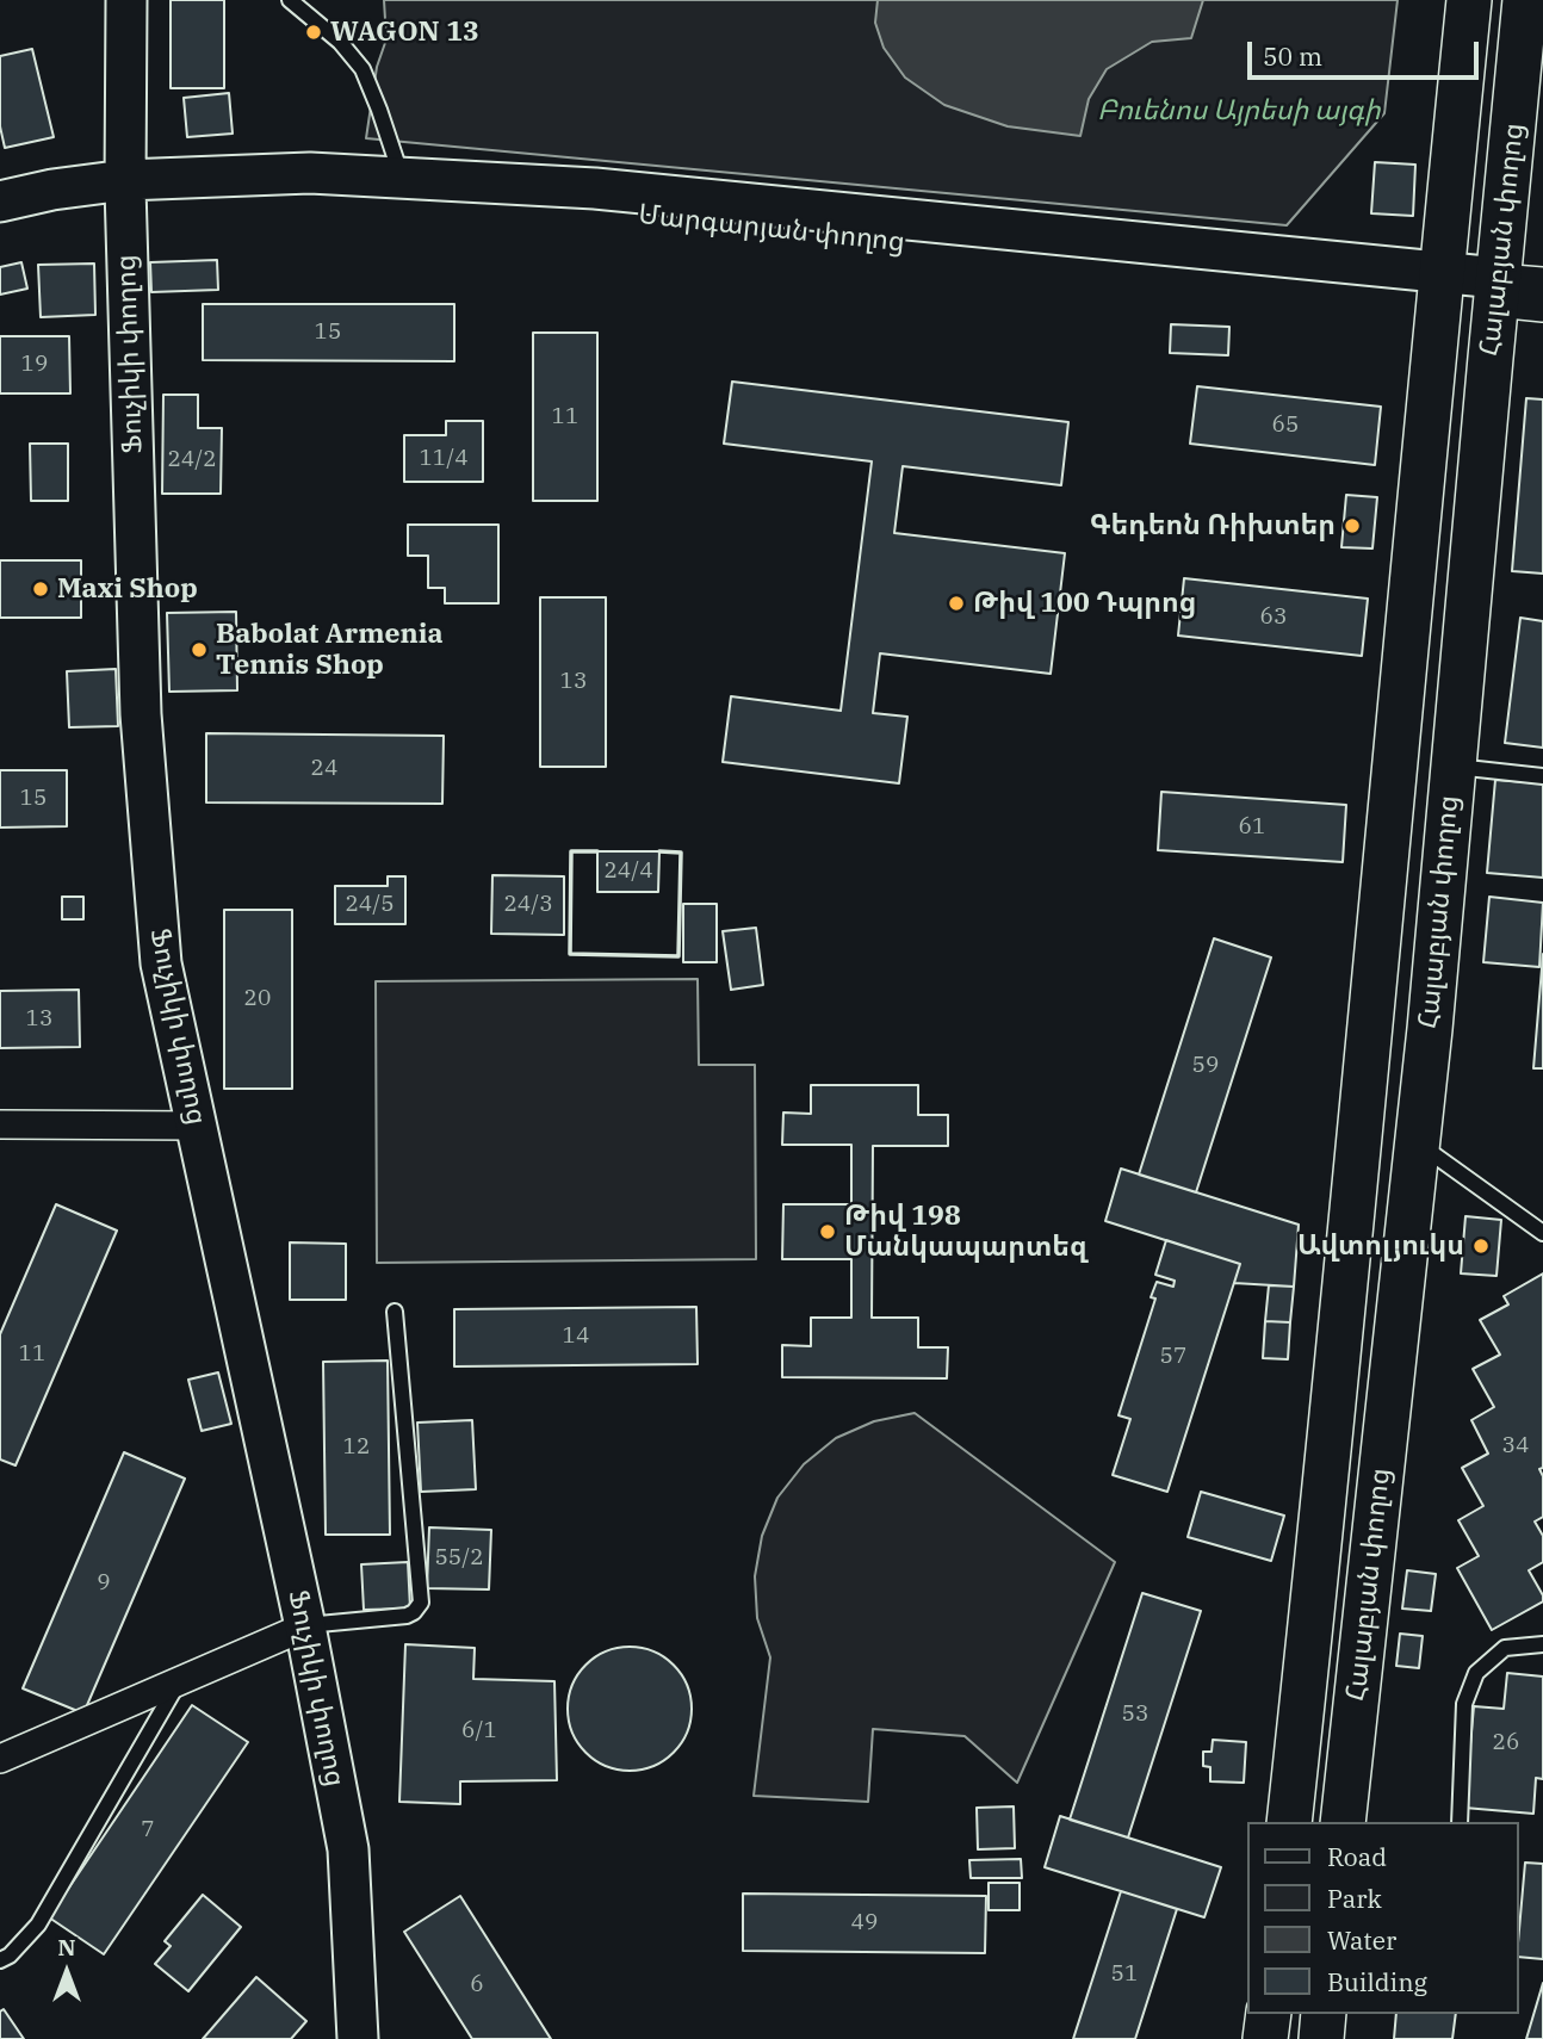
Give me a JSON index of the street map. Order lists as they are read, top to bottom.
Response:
{
  "streets": {
    "main road": ["Մարգարյան փողոց", "Հալաբյան փողոց", "Ֆուչիկի փողոց"]
  },
  "crossings": [
    ["Մարգարյան փողոց", "Հալաբյան փողոց"],
    ["Մարգարյան փողոց", "Ֆուչիկի փողոց"]
  ],
  "parks": ["Բուենոս Այրեսի այգի"],
  "places": [
    "WAGON 13",
    "Գեդեոն Ռիխտեր",
    "Maxi Shop",
    "Թիվ 100 Դպրոց",
    "Babolat Armenia Tennis Shop",
    "Թիվ 198 Մանկապարտեզ",
    "Ավտոլյուկս"
  ],
  "house_numbers": [
    "15",
    "19",
    "11",
    "65",
    "11/4",
    "24/2",
    "63",
    "13",
    "24",
    "15",
    "61",
    "24/4",
    "24/5",
    "24/3",
    "20",
    "13",
    "59",
    "14",
    "11",
    "57",
    "34",
    "12",
    "55/2",
    "9",
    "53",
    "6/1",
    "26",
    "7",
    "49",
    "51",
    "6"
  ],
  "legend": [
    "Road",
    "Park",
    "Water",
    "Building"
  ],
  "scale_bar": "50 m",
  "north": "top"
}
